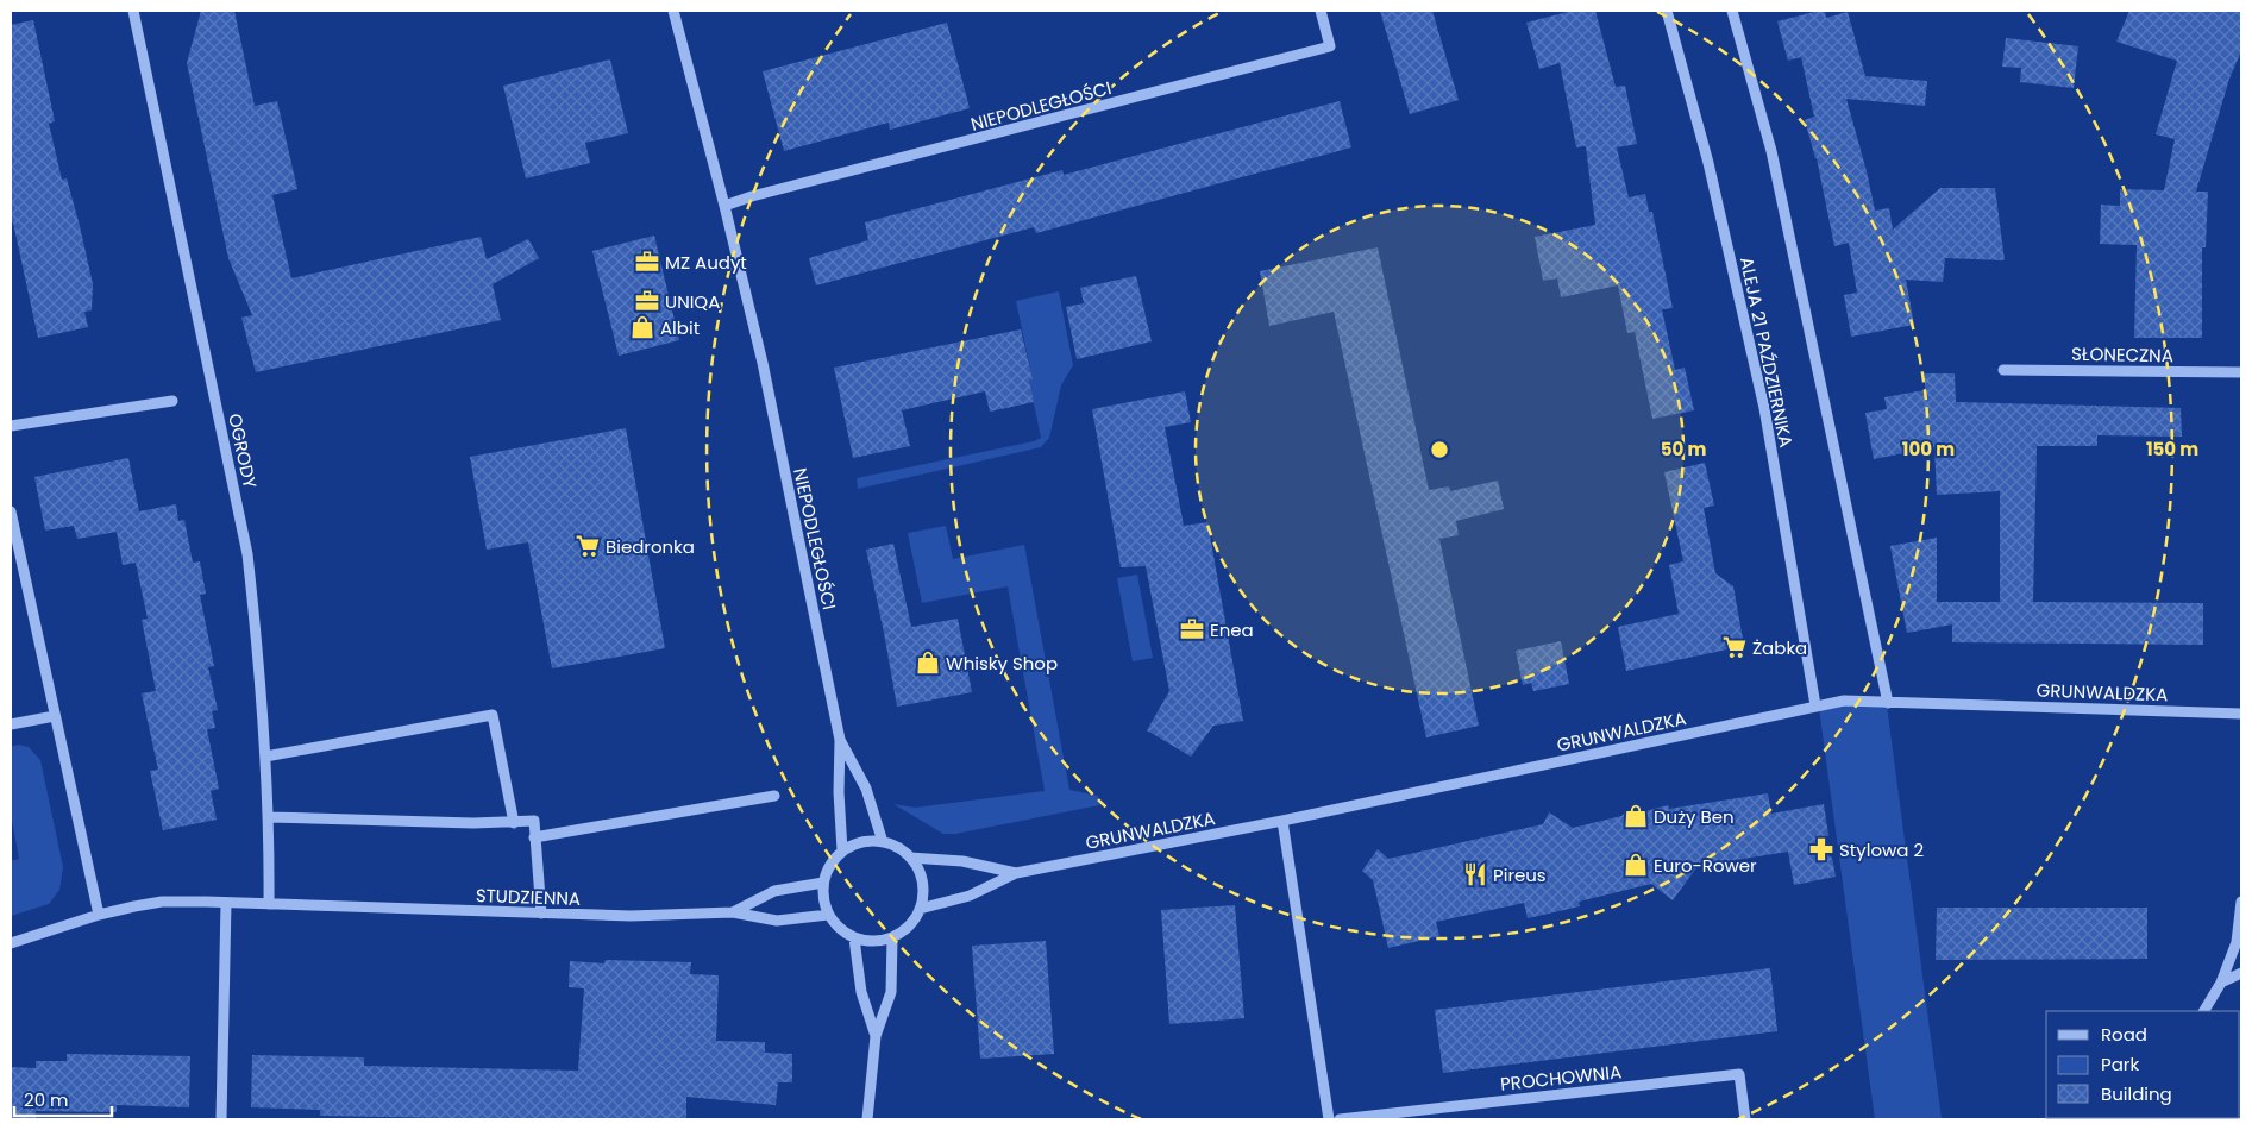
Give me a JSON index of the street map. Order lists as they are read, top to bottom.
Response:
{
  "streets": {
    "street": [
      "NIEPODLEGŁOŚCI",
      "ALEJA 21 PAŹDZIERNIKA",
      "SŁONECZNA",
      "OGRODY",
      "GRUNWALDZKA",
      "STUDZIENNA",
      "PROCHOWNIA"
    ]
  },
  "crossings": [
    ["NIEPODLEGŁOŚCI", "GRUNWALDZKA"],
    ["NIEPODLEGŁOŚCI", "STUDZIENNA"],
    ["ALEJA 21 PAŹDZIERNIKA", "GRUNWALDZKA"],
    ["OGRODY", "STUDZIENNA"],
    ["GRUNWALDZKA", "STUDZIENNA"]
  ],
  "places": {
    "office": ["MZ Audyt", "UNIQA", "Enea"],
    "shop": [
      "Albit",
      "Whisky Shop",
      "Duży Ben",
      "Euro-Rower"
    ],
    "supermarket": ["Biedronka", "Żabka"],
    "pharmacy": ["Stylowa 2"],
    "restaurant": ["Pireus"]
  },
  "legend": ["Road", "Park", "Building"],
  "scale_bar": "20 m",
  "rings": ["50 m", "100 m", "150 m"]
}
